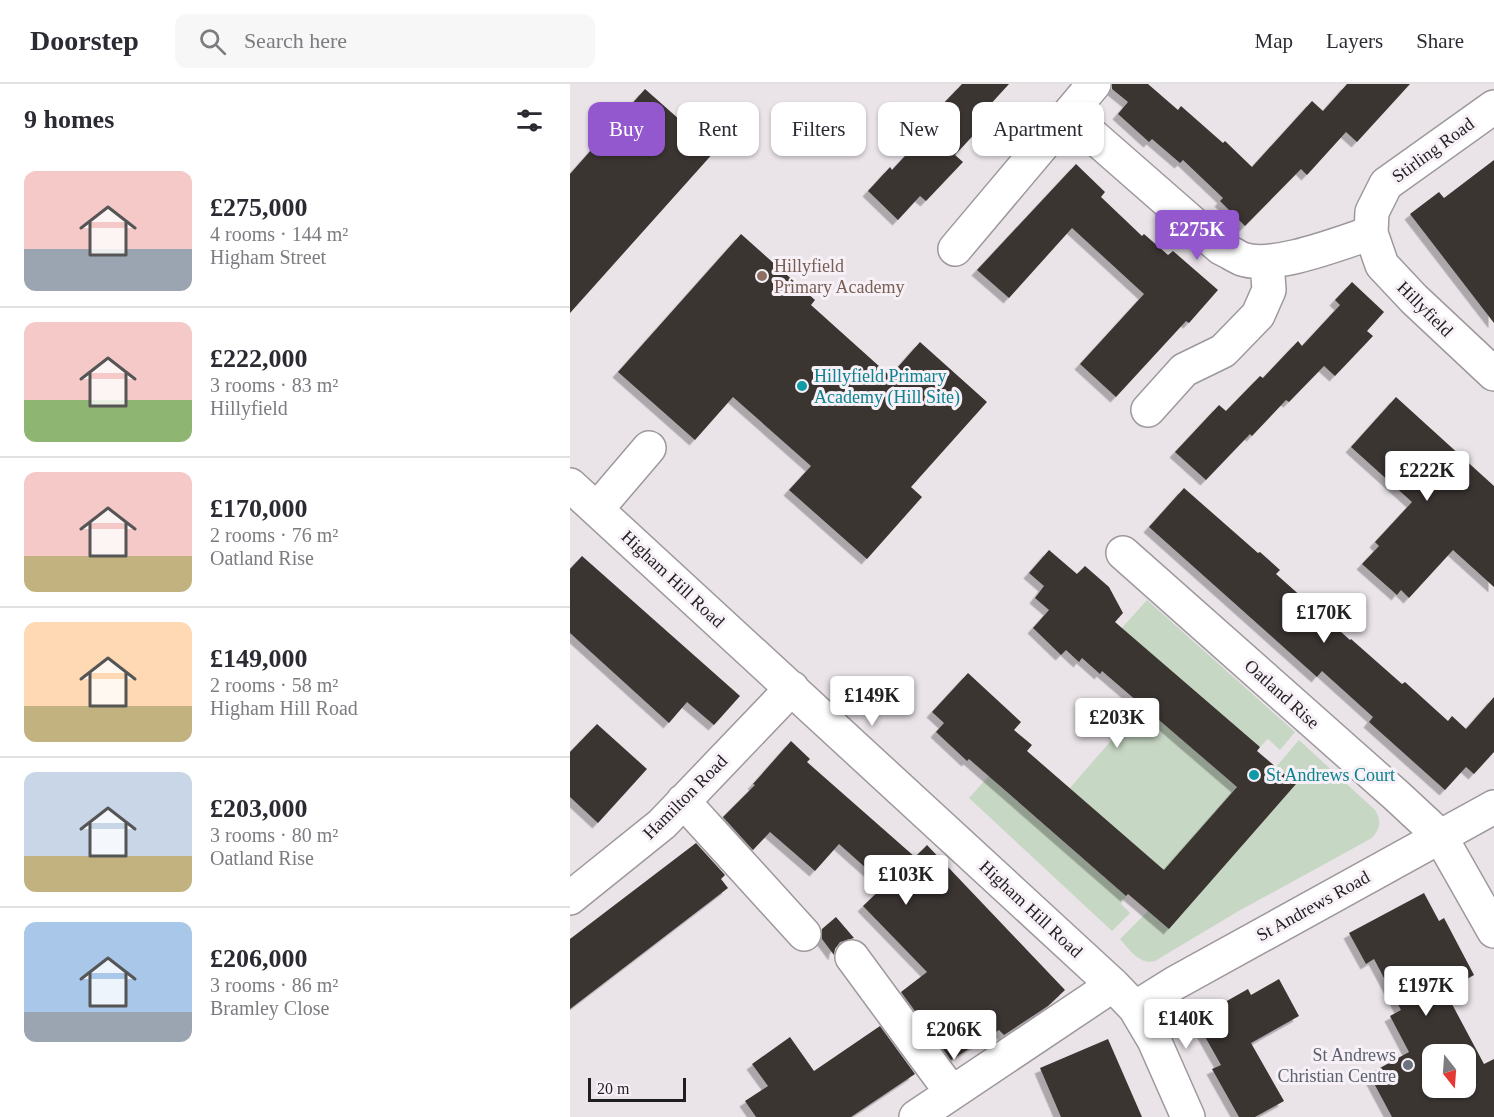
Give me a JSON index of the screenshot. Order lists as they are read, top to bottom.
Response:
{
  "streets": {
    "street": [
      "Stirling Road",
      "Hillyfield",
      "Higham Hill Road",
      "Oatland Rise",
      "Hamilton Road",
      "St Andrews Road"
    ]
  },
  "crossings": [
    ["Stirling Road", "Hillyfield"],
    ["Higham Hill Road", "Hamilton Road"],
    ["Higham Hill Road", "St Andrews Road"],
    ["Oatland Rise", "St Andrews Road"]
  ],
  "places": [
    "Hillyfield Primary Academy",
    "Hillyfield Primary Academy (Hill Site)",
    "St Andrews Court",
    "St Andrews Christian Centre"
  ],
  "scale_bar": "20 m",
  "north": "bottom",
  "page": {
    "header": "Doorstep",
    "search": "Search here",
    "nav": ["Map", "Layers", "Share"],
    "heading": "9 homes",
    "chip": [
      "Buy",
      "Rent",
      "Filters",
      "New",
      "Apartment"
    ],
    "list": [
      {
        "name": "£275,000",
        "note": "4 rooms · 144 m² · Higham Street"
      },
      {
        "name": "£222,000",
        "note": "3 rooms · 83 m² · Hillyfield"
      },
      {
        "name": "£170,000",
        "note": "2 rooms · 76 m² · Oatland Rise"
      },
      {
        "name": "£149,000",
        "note": "2 rooms · 58 m² · Higham Hill Road"
      },
      {
        "name": "£203,000",
        "note": "3 rooms · 80 m² · Oatland Rise"
      },
      {
        "name": "£206,000",
        "note": "3 rooms · 86 m² · Bramley Close"
      }
    ],
    "price": [
      "£275K",
      "£222K",
      "£170K",
      "£149K",
      "£203K",
      "£103K",
      "£197K",
      "£140K",
      "£206K"
    ],
    "scale": "20 m"
  }
}
